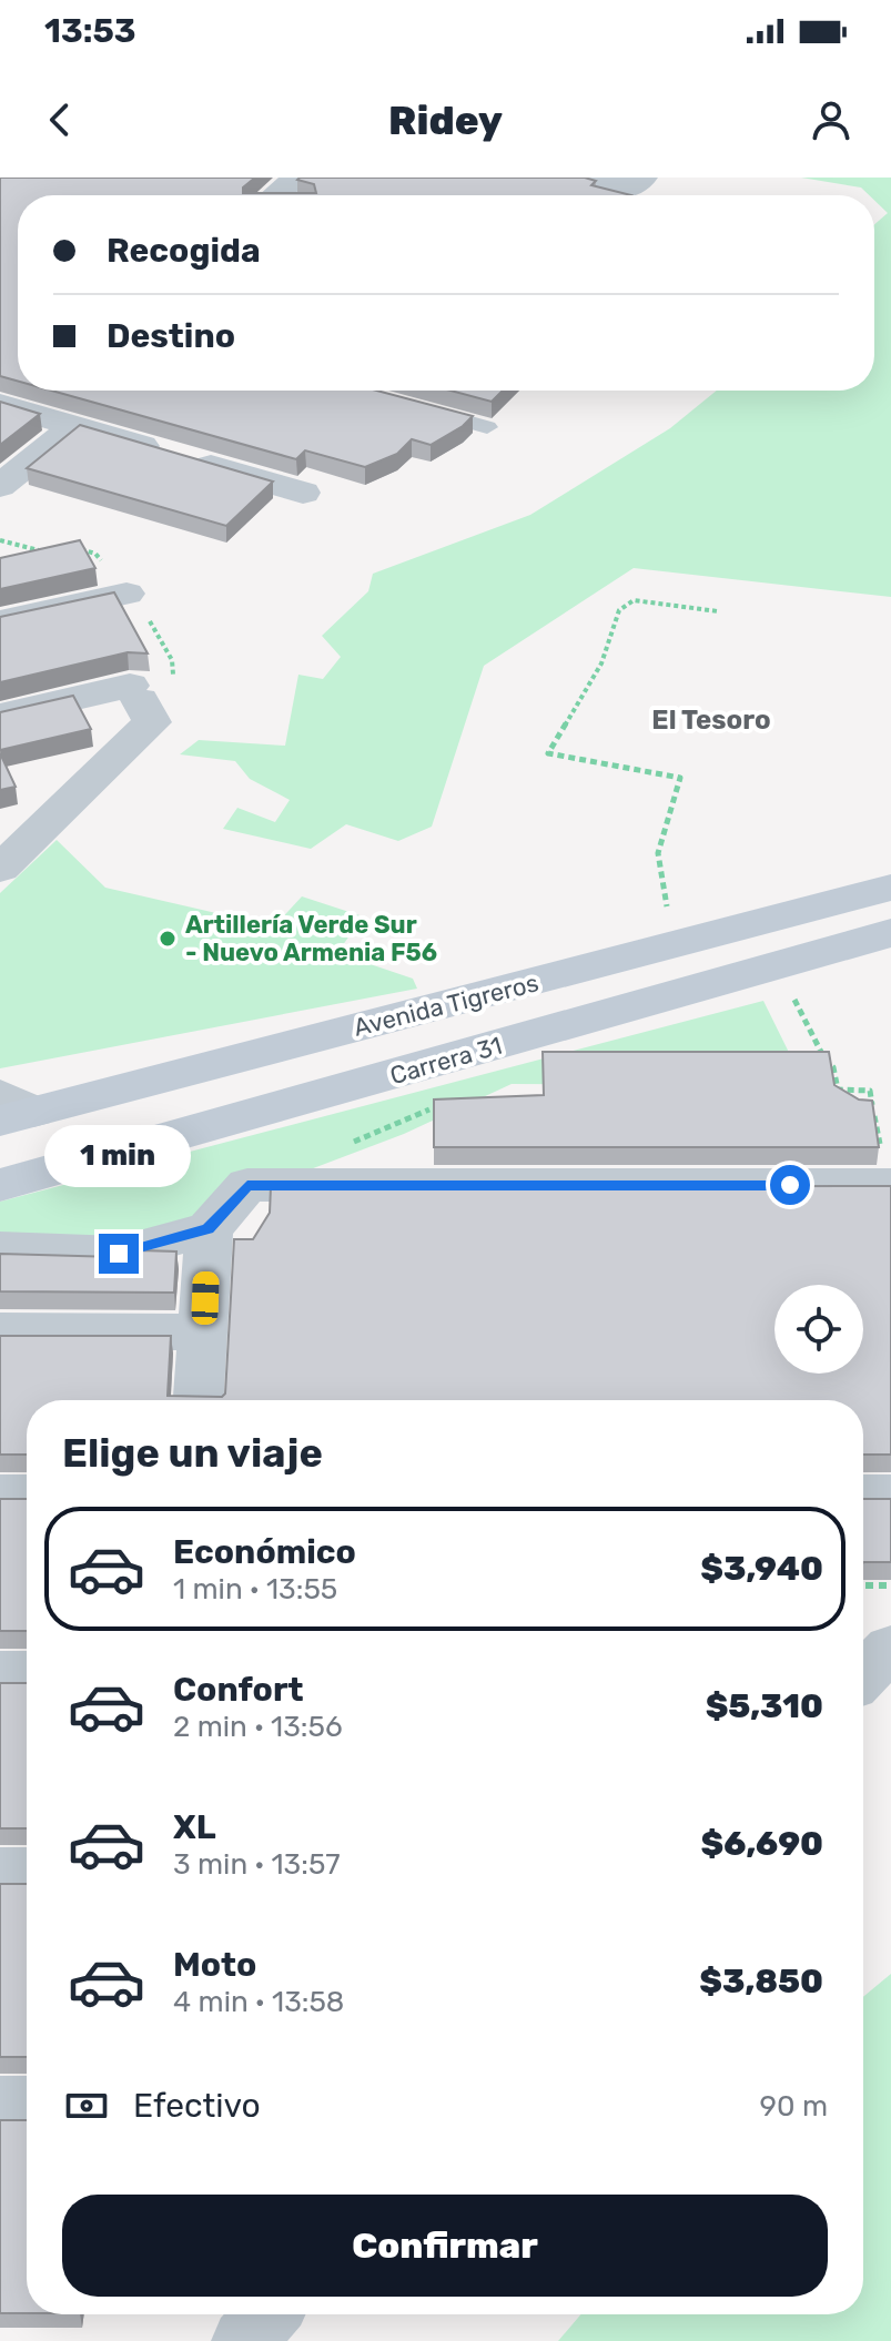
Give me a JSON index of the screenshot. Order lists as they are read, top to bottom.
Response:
{
  "streets": {
    "main road": ["Avenida Tigreros", "Carrera 31"]
  },
  "districts": ["El Tesoro"],
  "places": ["Artillería Verde Sur - Nuevo Armenia F56"],
  "page": {
    "status": "13:53",
    "header": "Ridey",
    "banner": ["Recogida", "Destino"],
    "bubble": "1 min",
    "heading": "Elige un viaje",
    "list": [
      {
        "name": "Económico",
        "note": "1 min · 13:55",
        "value": "$3,940"
      },
      {
        "name": "Confort",
        "note": "2 min · 13:56",
        "value": "$5,310"
      },
      {
        "name": "XL",
        "note": "3 min · 13:57",
        "value": "$6,690"
      },
      {
        "name": "Moto",
        "note": "4 min · 13:58",
        "value": "$3,850"
      }
    ],
    "pay": ["Efectivo", "90 m"],
    "buttons": "Confirmar"
  }
}
